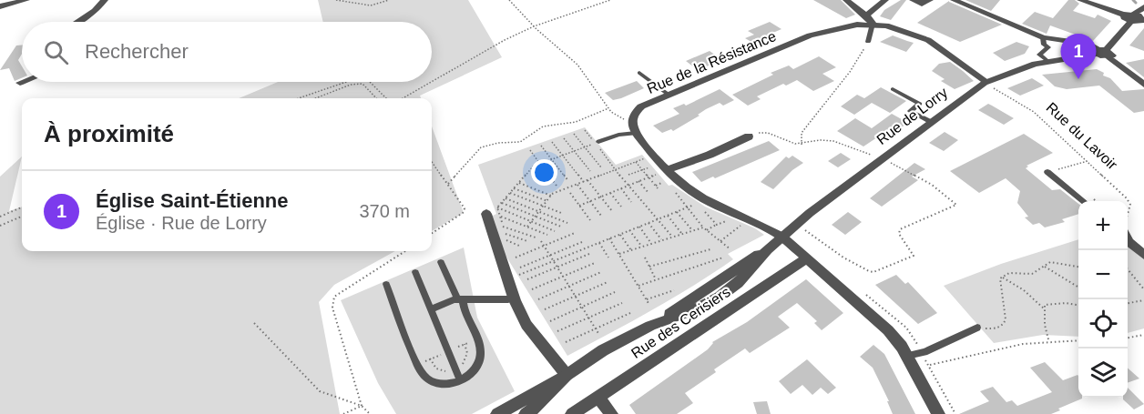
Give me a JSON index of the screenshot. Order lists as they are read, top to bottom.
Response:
{
  "streets": {
    "street": ["Rue de la Résistance", "Rue de Lorry", "Rue des Cerisiers"],
    "path": ["Rue du Lavoir"]
  },
  "crossings": [
    ["Rue de la Résistance", "Rue de Lorry"],
    ["Rue de la Résistance", "Rue du Lavoir"],
    ["Rue de Lorry", "Rue du Lavoir"]
  ],
  "page": {
    "search": "Rechercher",
    "pins": "1",
    "heading": "À proximité",
    "list": [
      {
        "mark": "1",
        "name": "Église Saint-Étienne",
        "note": "Église · Rue de Lorry",
        "value": "370 m"
      }
    ],
    "map_buttons": ["+", "−"]
  }
}
